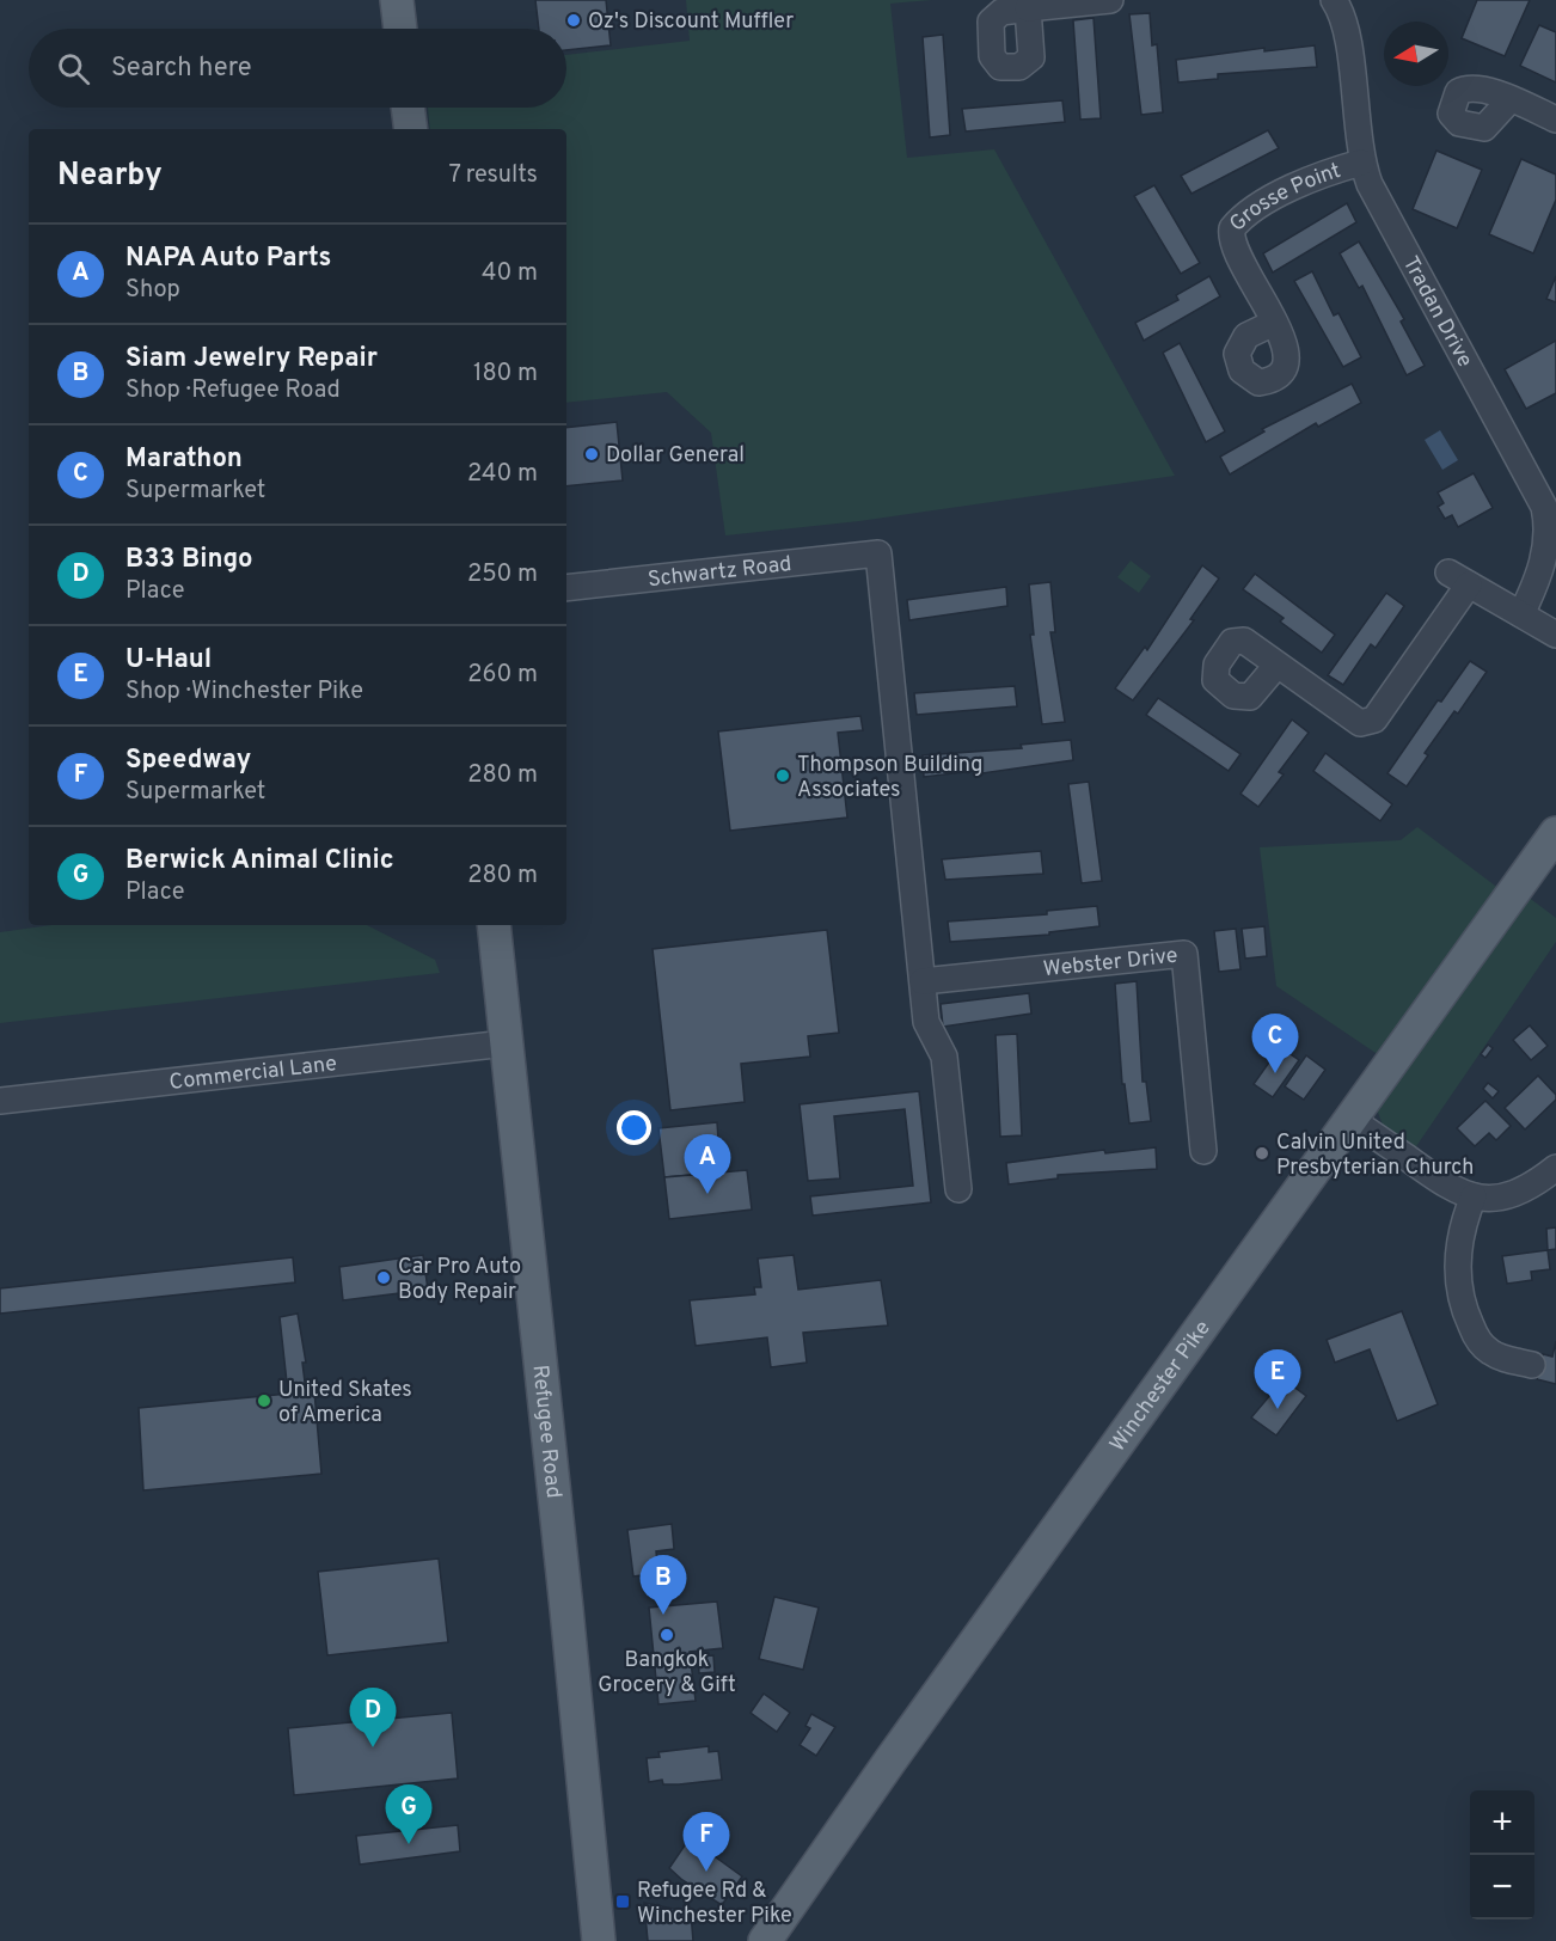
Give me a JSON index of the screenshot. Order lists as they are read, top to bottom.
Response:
{
  "streets": {
    "main road": ["Winchester Pike", "Refugee Road"],
    "street": [
      "Grosse Point",
      "Tradan Drive",
      "Schwartz Road",
      "Webster Drive",
      "Commercial Lane"
    ]
  },
  "crossings": [
    ["Grosse Point", "Tradan Drive"],
    ["Schwartz Road", "Webster Drive"],
    ["Commercial Lane", "Refugee Road"]
  ],
  "places": {
    "other": [
      "Oz's Discount Muffler",
      "Dollar General",
      "Thompson Building Associates",
      "Calvin United Presbyterian Church",
      "Car Pro Auto Body Repair",
      "United Skates of America",
      "Bangkok Grocery & Gift"
    ],
    "transit": ["Refugee Rd & Winchester Pike"]
  },
  "north": "left",
  "page": {
    "search": "Search here",
    "heading": ["Nearby", "7 results"],
    "list": [
      {
        "mark": "A",
        "name": "NAPA Auto Parts",
        "note": "Shop",
        "value": "40 m"
      },
      {
        "mark": "B",
        "name": "Siam Jewelry Repair",
        "note": "Shop · Refugee Road",
        "value": "180 m"
      },
      {
        "mark": "C",
        "name": "Marathon",
        "note": "Supermarket",
        "value": "240 m"
      },
      {
        "mark": "D",
        "name": "B33 Bingo",
        "note": "Place",
        "value": "250 m"
      },
      {
        "mark": "E",
        "name": "U-Haul",
        "note": "Shop · Winchester Pike",
        "value": "260 m"
      },
      {
        "mark": "F",
        "name": "Speedway",
        "note": "Supermarket",
        "value": "280 m"
      },
      {
        "mark": "G",
        "name": "Berwick Animal Clinic",
        "note": "Place",
        "value": "280 m"
      }
    ],
    "pins": [
      "C",
      "A",
      "E",
      "B",
      "D",
      "G",
      "F"
    ],
    "map_buttons": ["+", "−"]
  }
}
